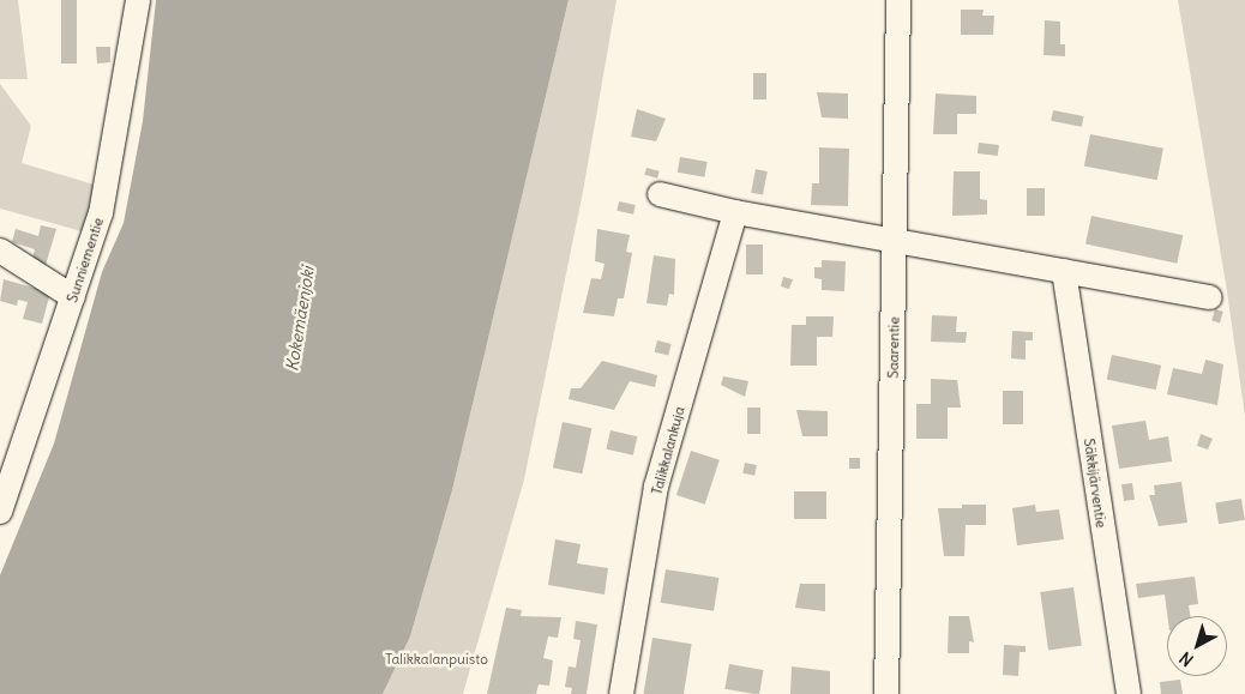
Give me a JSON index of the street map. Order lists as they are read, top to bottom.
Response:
{
  "streets": {
    "street": [
      "Sunniementie",
      "Saarentie",
      "Talikkalankuja",
      "Säkkijärventie"
    ]
  },
  "water": ["Kokemäenjoki"],
  "parks": ["Talikkalanpuisto"],
  "north": "bottom left"
}
